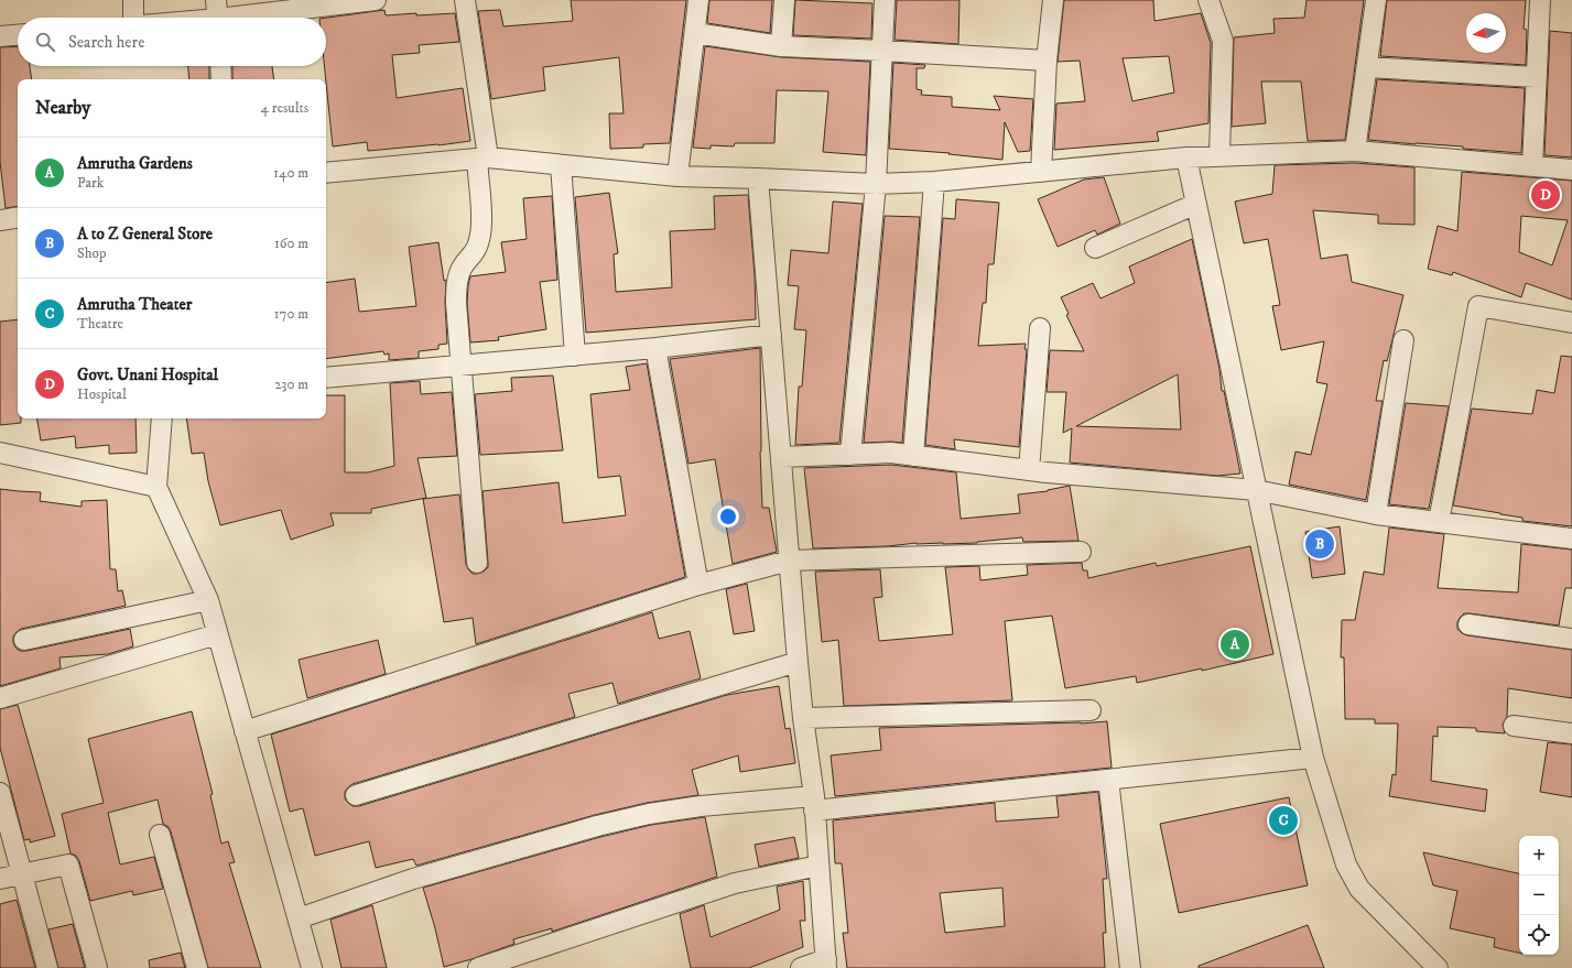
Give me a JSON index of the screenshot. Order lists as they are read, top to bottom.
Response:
{
  "north": "left",
  "page": {
    "search": "Search here",
    "heading": ["Nearby", "4 results"],
    "list": [
      {
        "mark": "A",
        "name": "Amrutha Gardens",
        "note": "Park",
        "value": "140 m"
      },
      {
        "mark": "B",
        "name": "A to Z General Store",
        "note": "Shop",
        "value": "160 m"
      },
      {
        "mark": "C",
        "name": "Amrutha Theater",
        "note": "Theatre",
        "value": "170 m"
      },
      {
        "mark": "D",
        "name": "Govt. Unani Hospital",
        "note": "Hospital",
        "value": "230 m"
      }
    ],
    "pins": [
      "D",
      "B",
      "A",
      "C"
    ],
    "map_buttons": ["+", "−"]
  }
}
